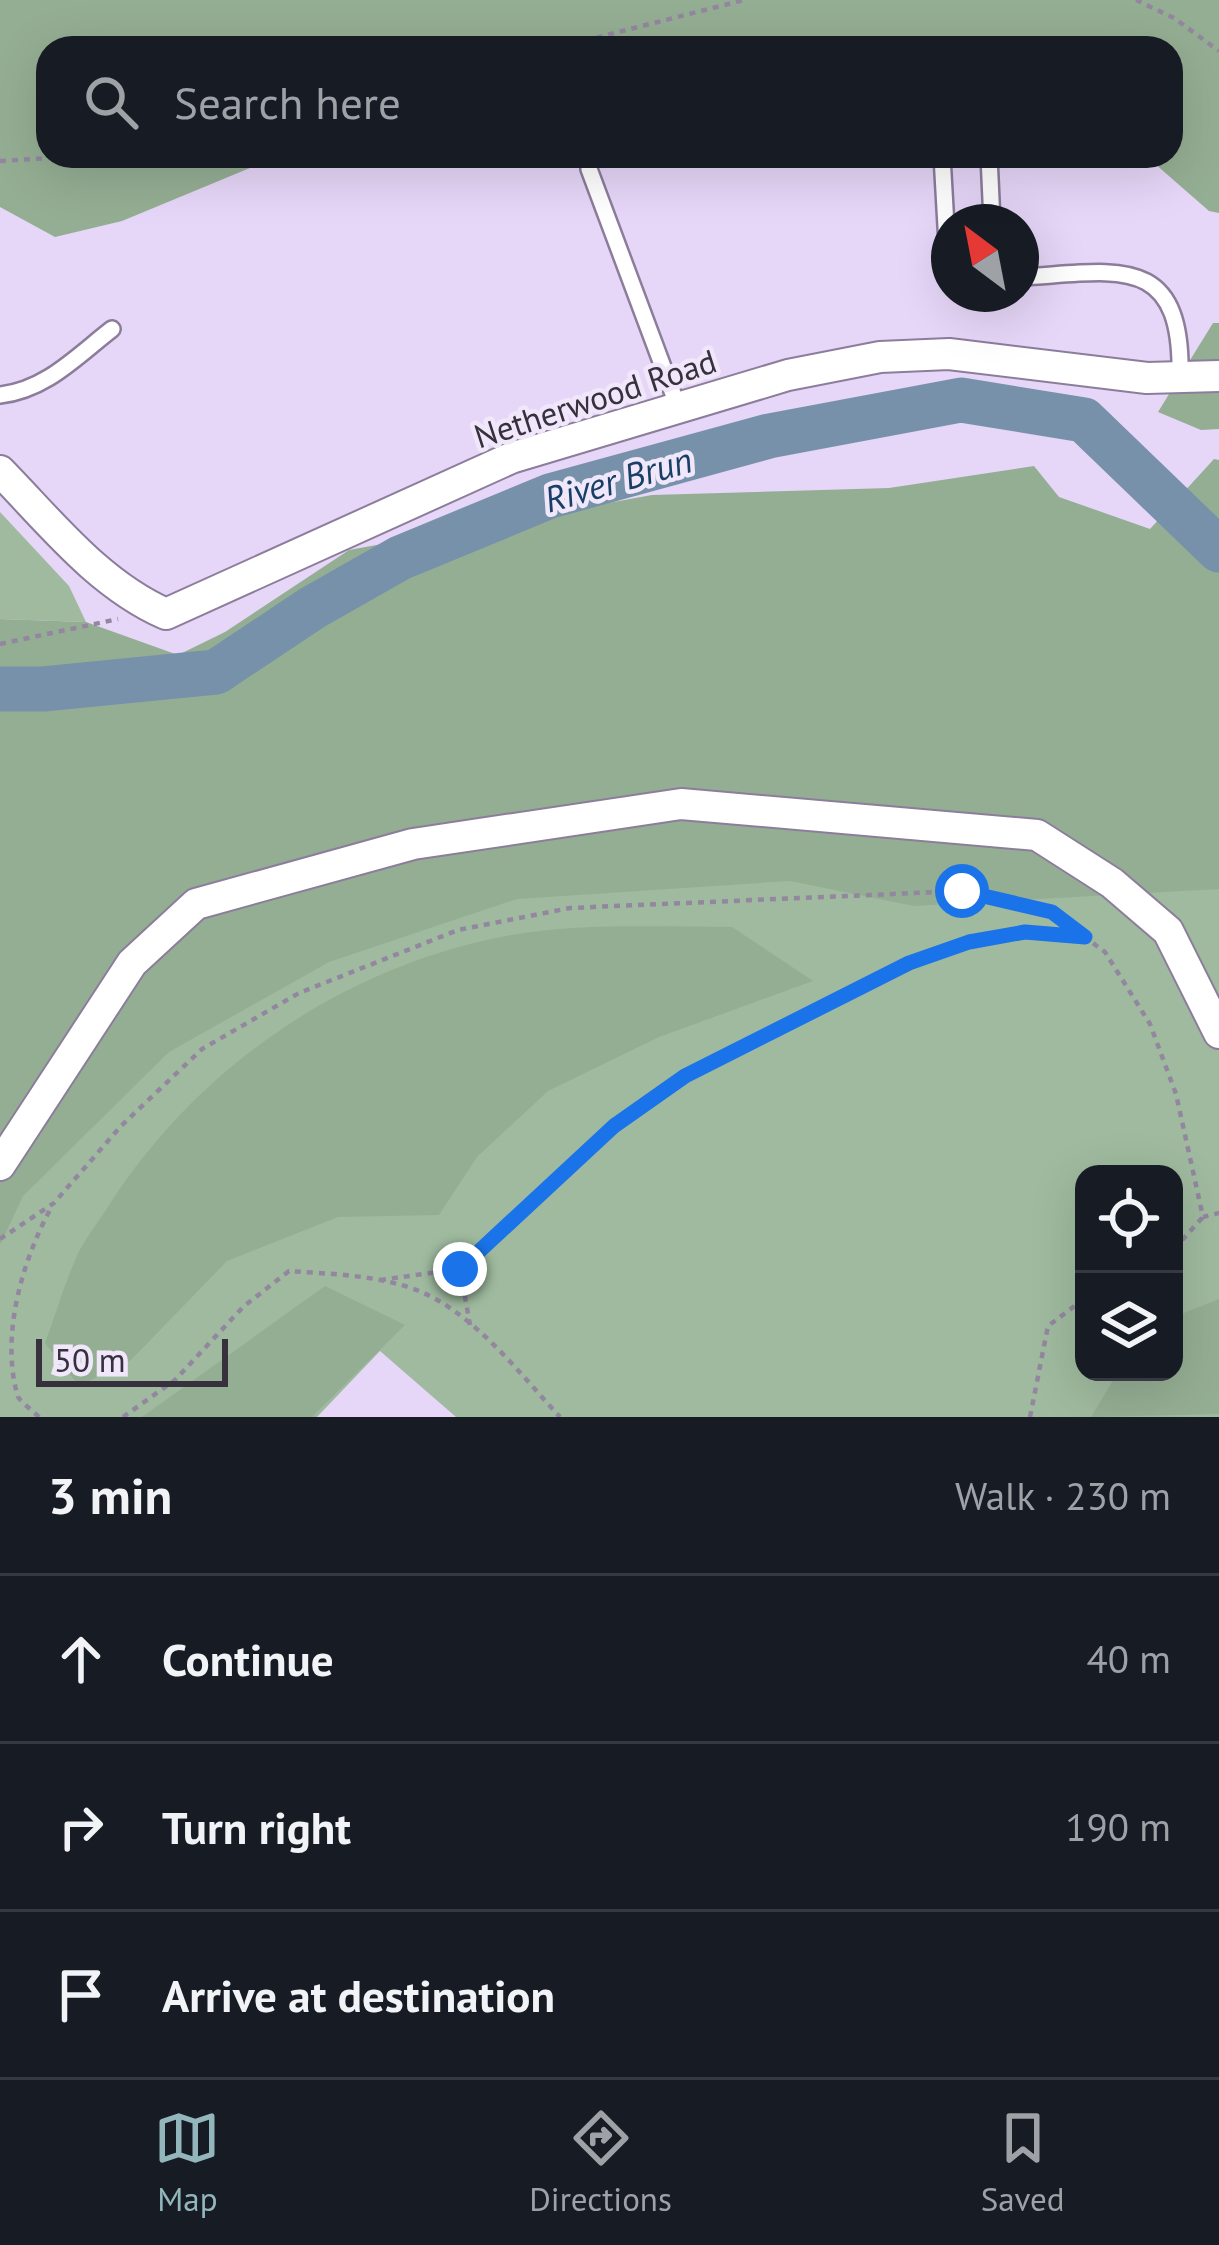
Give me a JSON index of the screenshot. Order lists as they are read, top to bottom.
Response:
{
  "streets": {
    "street": ["Netherwood Road"]
  },
  "water": ["River Brun"],
  "scale_bar": "50 m",
  "north": "top left",
  "page": {
    "search": "Search here",
    "scale": "50 m",
    "heading": ["3 min", "Walk · 230 m"],
    "list": [
      ["Continue", "40 m"],
      ["Turn right", "190 m"],
      "Arrive at destination"
    ],
    "nav": ["Map", "Directions", "Saved"]
  }
}
